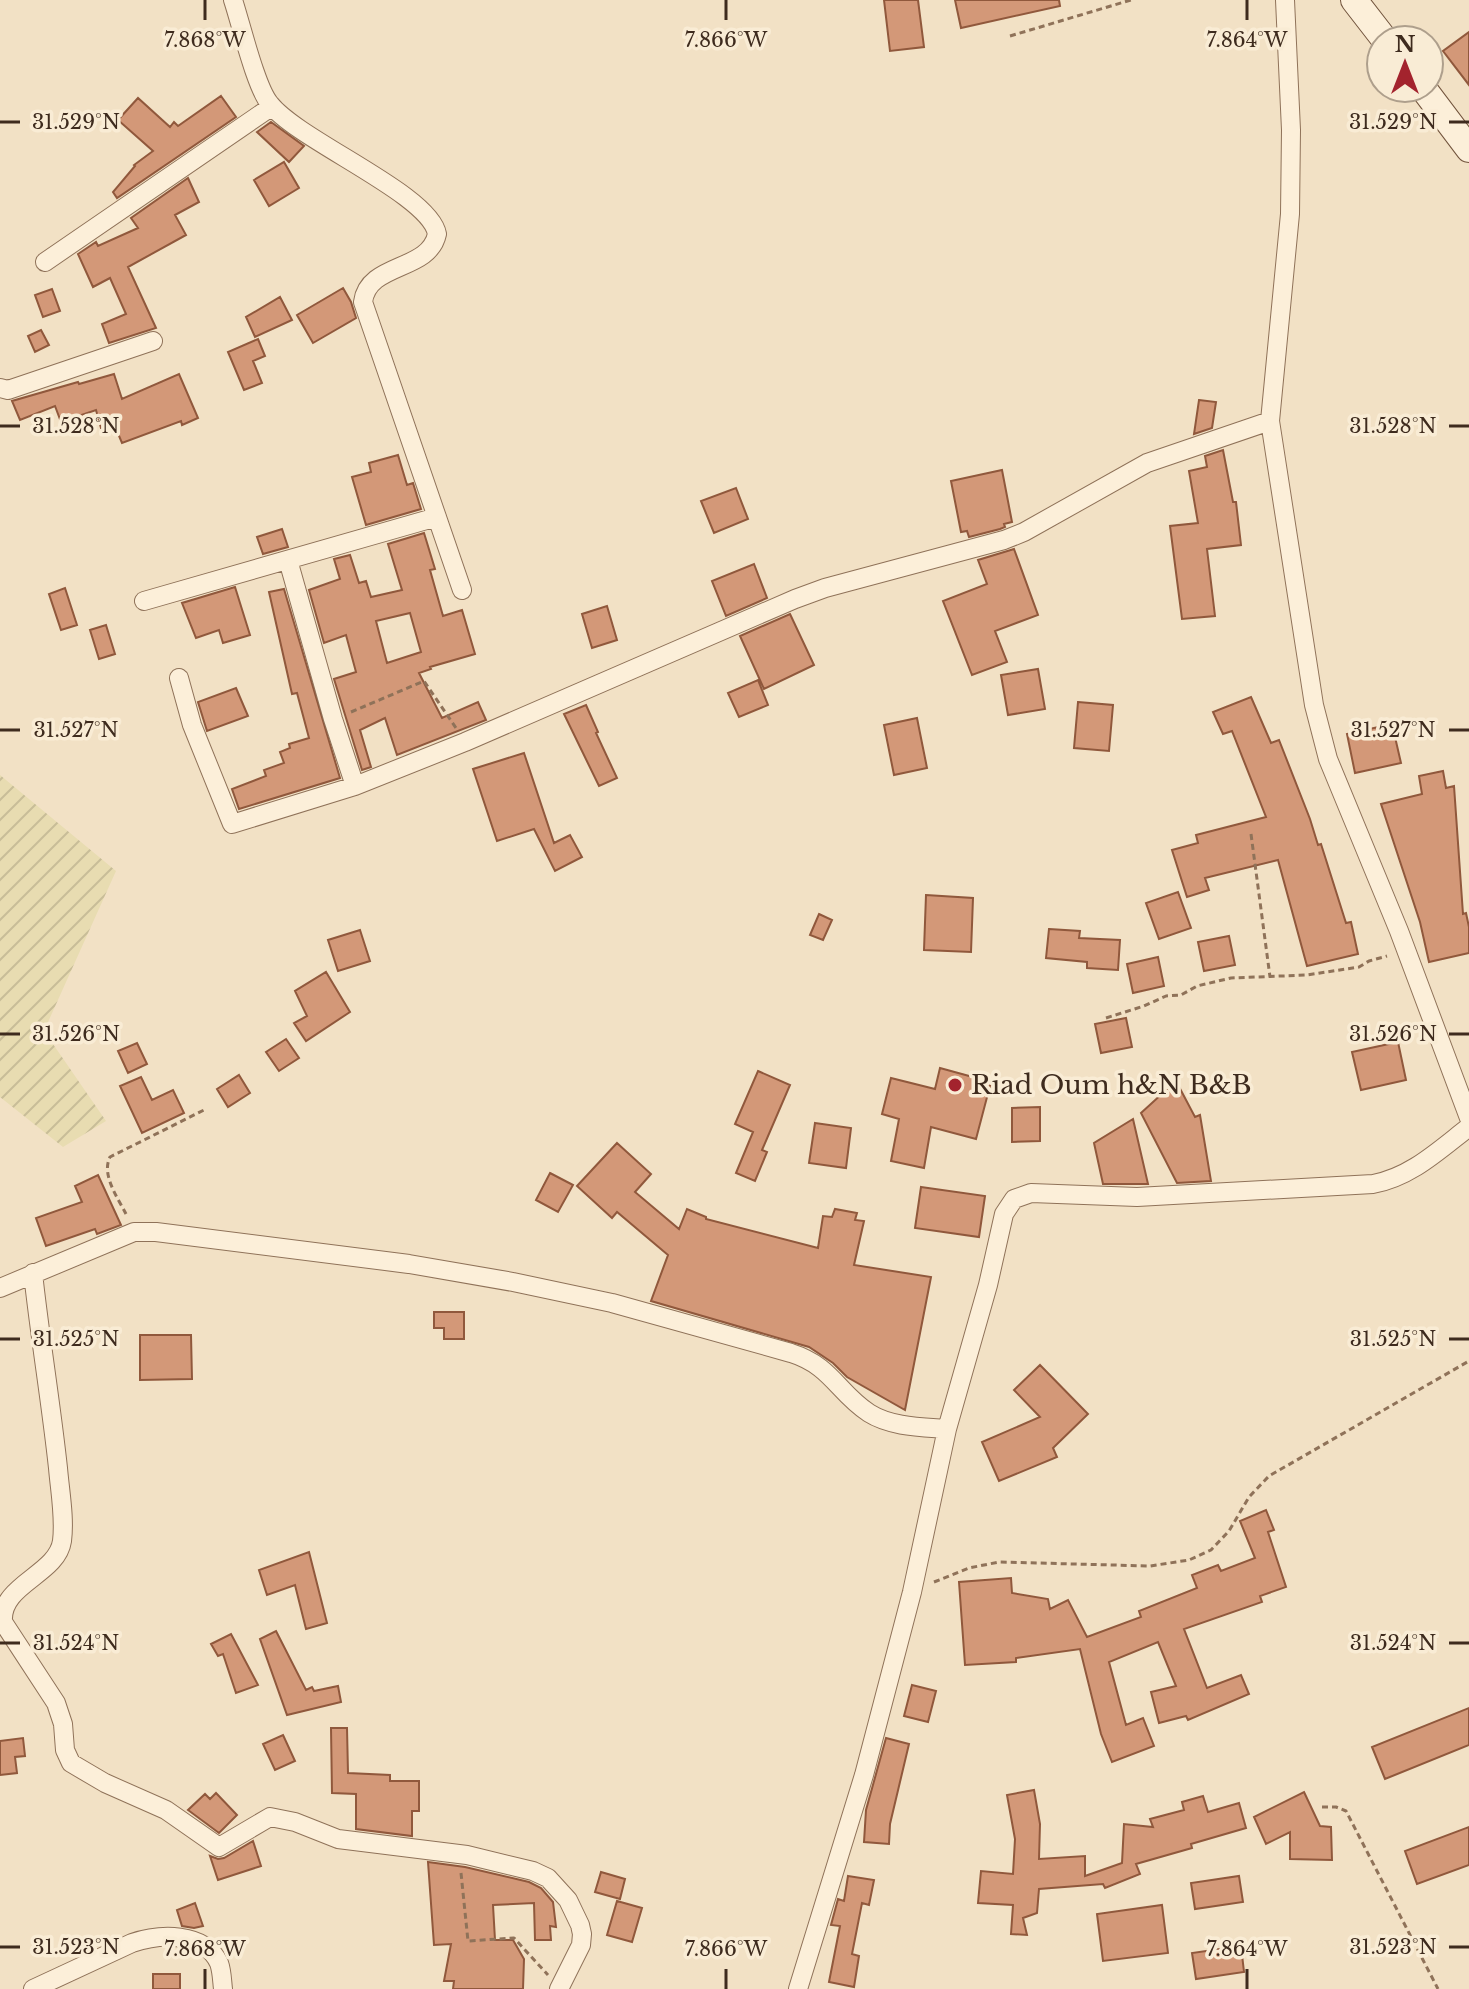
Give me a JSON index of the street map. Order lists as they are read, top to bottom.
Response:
{
  "places": ["Riad Oum h&N B&B"],
  "north": "top",
  "coordinates": [
    "7.868°W",
    "7.866°W",
    "7.864°W",
    "31.529°N",
    "31.528°N",
    "31.527°N",
    "31.526°N",
    "31.525°N",
    "31.524°N",
    "31.523°N"
  ]
}
